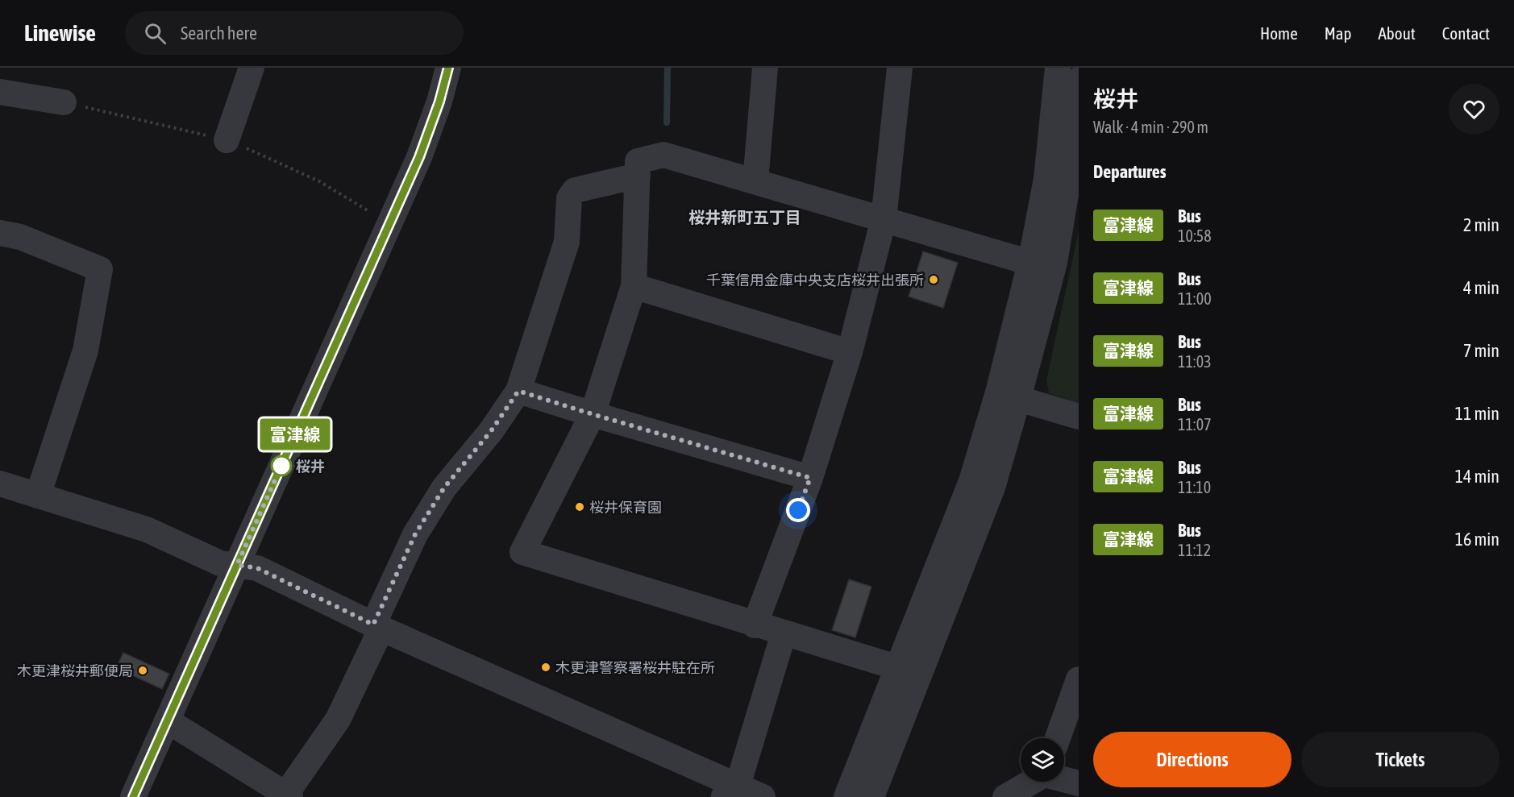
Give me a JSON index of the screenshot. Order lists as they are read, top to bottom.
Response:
{
  "districts": ["桜井新町五丁目"],
  "places": [
    "千葉信用金庫中央支店桜井出張所",
    "桜井",
    "桜井保育園",
    "木更津警察署桜井駐在所",
    "木更津桜井郵便局"
  ],
  "lines": ["bus line 富津線"],
  "page": {
    "header": "Linewise",
    "search": "Search here",
    "nav": [
      "Home",
      "Map",
      "About",
      "Contact"
    ],
    "on_map": "富津線",
    "heading": [
      ["桜井", "Walk · 4 min · 290 m"],
      "Departures"
    ],
    "list": [
      {
        "mark": "富津線",
        "name": "Bus",
        "note": "10:58",
        "value": "2 min"
      },
      {
        "mark": "富津線",
        "name": "Bus",
        "note": "11:00",
        "value": "4 min"
      },
      {
        "mark": "富津線",
        "name": "Bus",
        "note": "11:03",
        "value": "7 min"
      },
      {
        "mark": "富津線",
        "name": "Bus",
        "note": "11:07",
        "value": "11 min"
      },
      {
        "mark": "富津線",
        "name": "Bus",
        "note": "11:10",
        "value": "14 min"
      },
      {
        "mark": "富津線",
        "name": "Bus",
        "note": "11:12",
        "value": "16 min"
      }
    ],
    "buttons": ["Directions", "Tickets"]
  }
}
